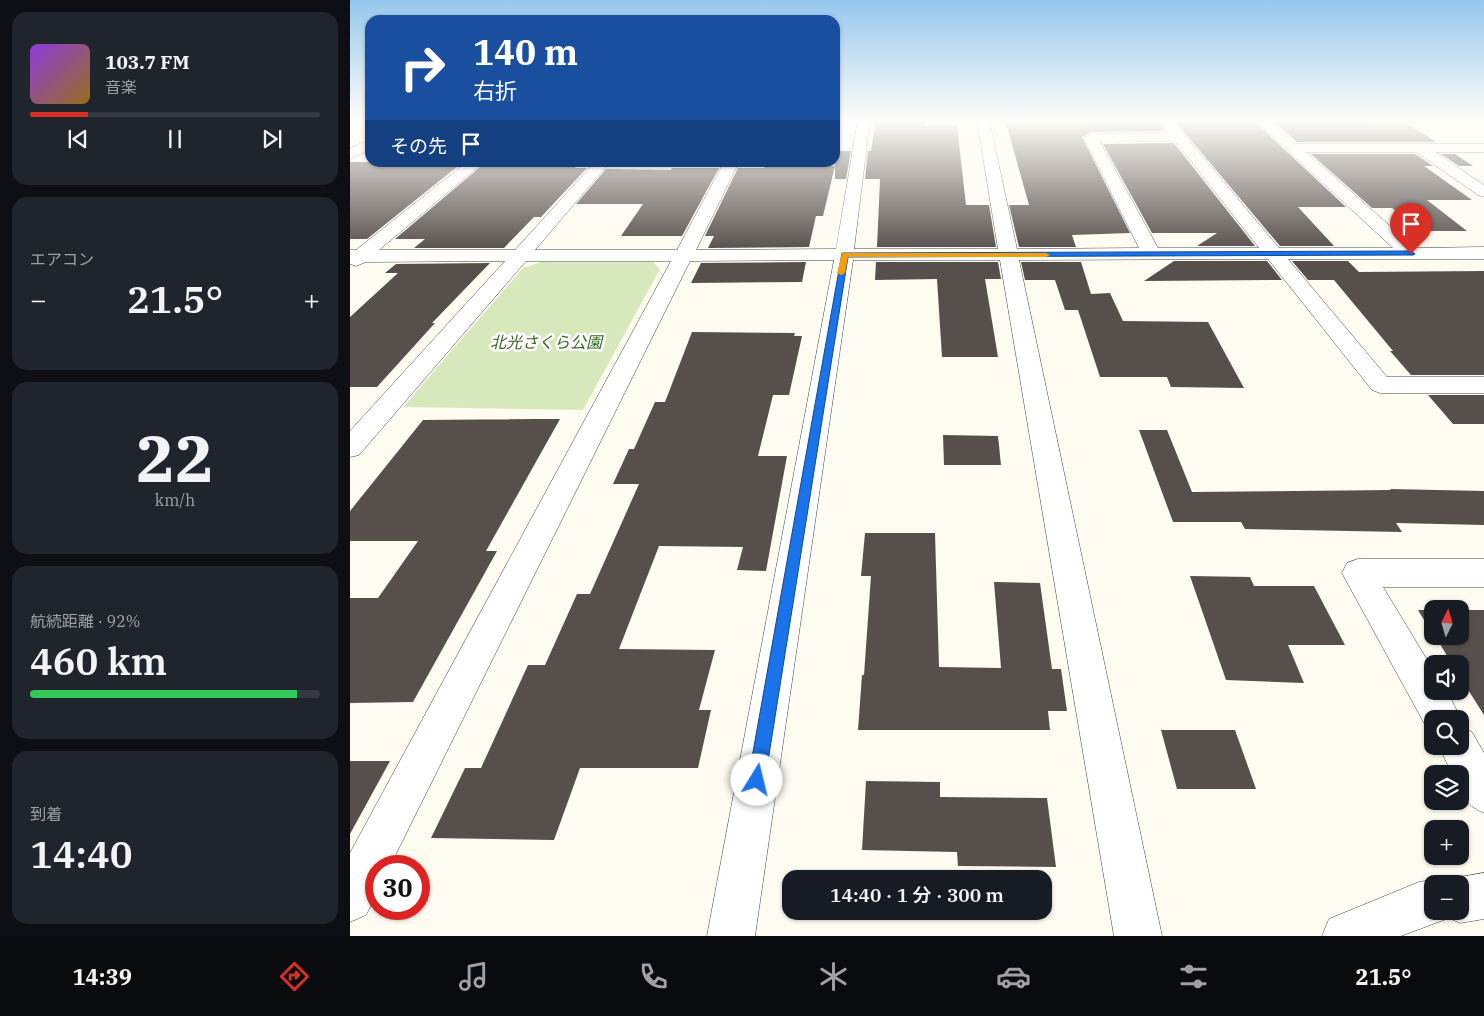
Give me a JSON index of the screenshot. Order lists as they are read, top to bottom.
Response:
{
  "parks": ["北光さくら公園"],
  "north": "top",
  "page": {
    "turn": ["140 m", "右折"],
    "song": ["103.7 FM", "音楽"],
    "then": "その先",
    "tile": [
      "エアコン",
      ["22", "km/h"],
      ["航続距離 · 92%", "460 km"],
      ["到着", "14:40"]
    ],
    "heat": ["−", "21.5°", "+"],
    "map_buttons": ["+", "−"],
    "limit": "30",
    "trip": "14:40 · 1 分 · 300 m",
    "tabs": ["14:39", "21.5°"]
  }
}
